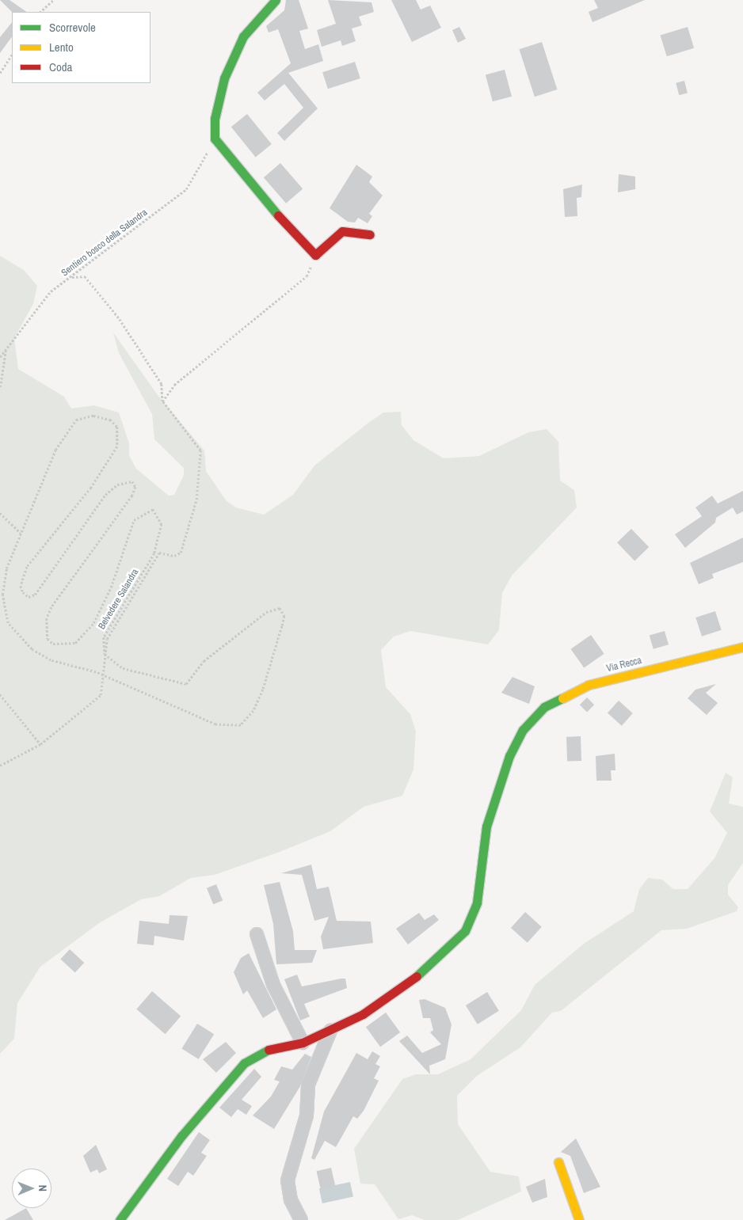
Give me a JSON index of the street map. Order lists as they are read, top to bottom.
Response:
{
  "streets": {
    "street": ["Via Recca"],
    "path": ["Sentiero bosco della Salandra", "Belvedere Salandra"]
  },
  "legend": ["Scorrevole", "Lento", "Coda"],
  "north": "right"
}
